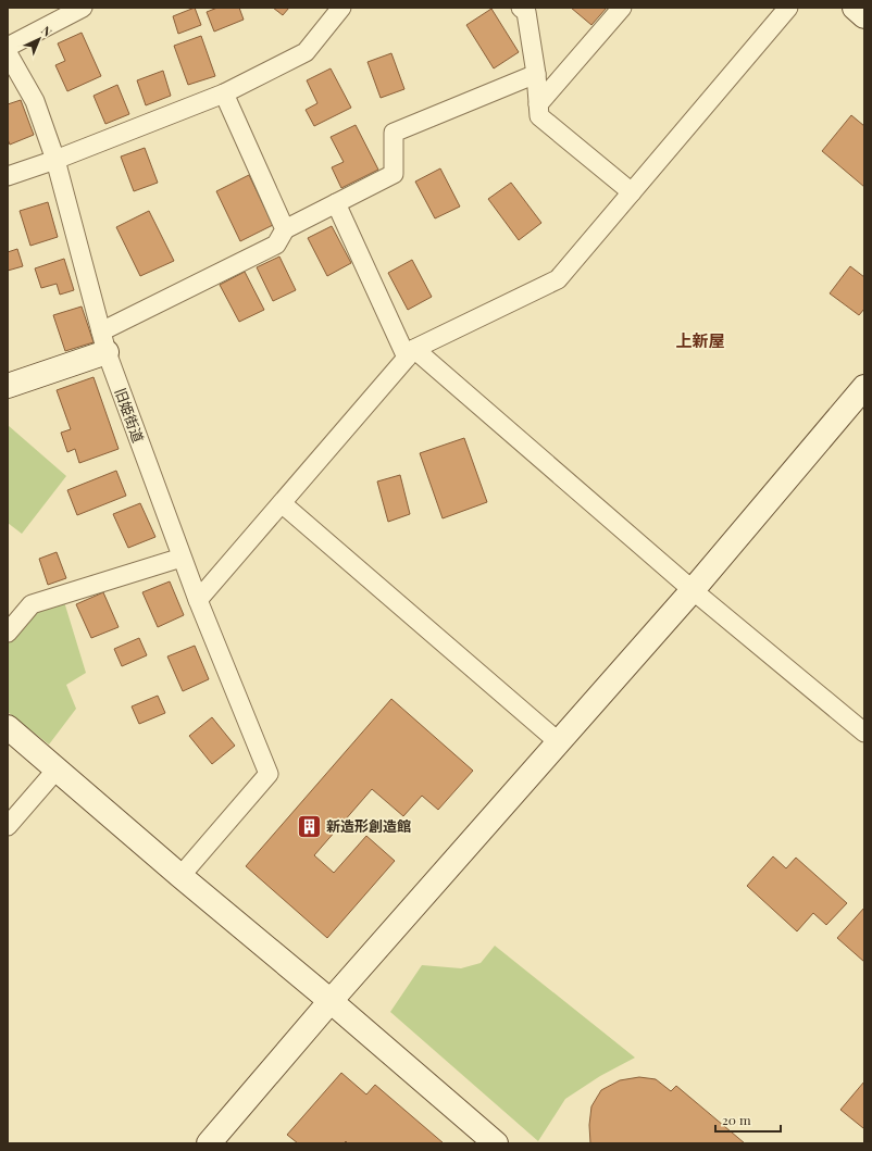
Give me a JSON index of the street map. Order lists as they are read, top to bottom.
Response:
{
  "streets": {
    "street": ["旧姫街道"]
  },
  "districts": ["上新屋"],
  "places": {
    "building": ["新造形創造館"]
  },
  "scale_bar": "20 m",
  "north": "top right"
}
